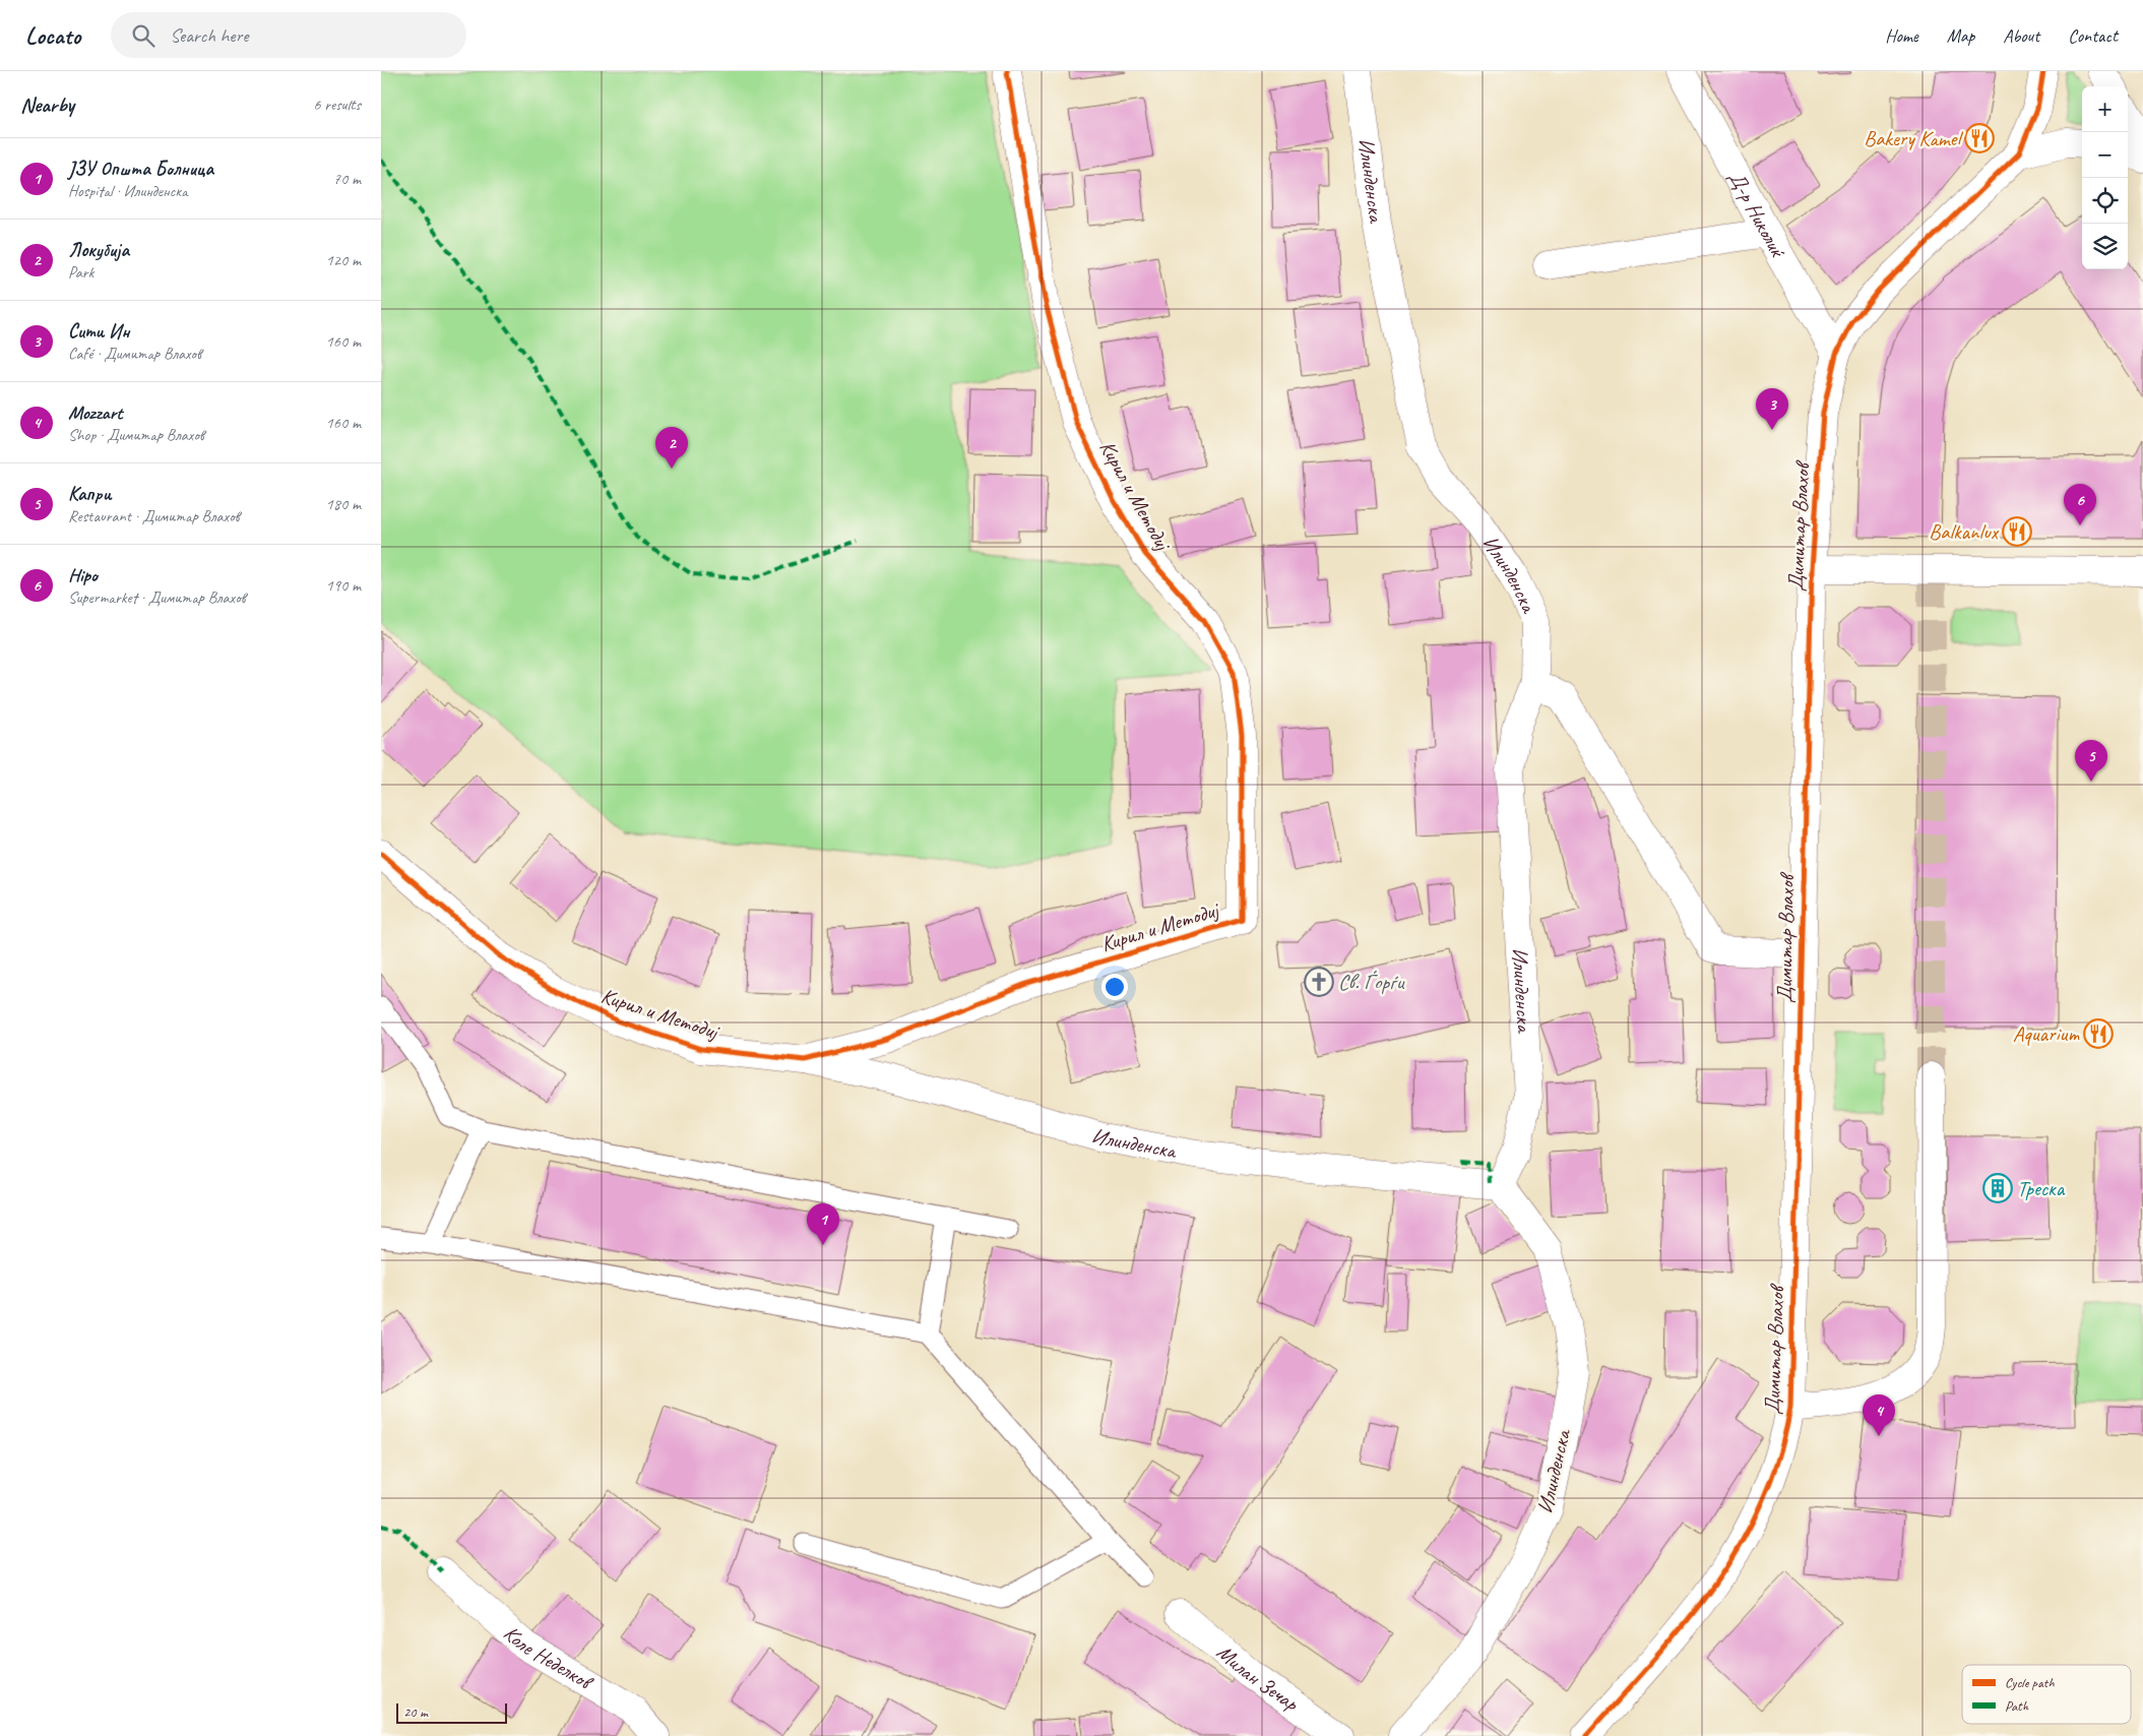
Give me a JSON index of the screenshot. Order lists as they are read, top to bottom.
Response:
{
  "streets": {
    "street": [
      "Илинденска",
      "Д-р Николиќ",
      "Кирил и Методиј",
      "Димитар Влахов",
      "Коле Неделков",
      "Милан Зечар"
    ]
  },
  "crossings": [
    ["Илинденска", "Кирил и Методиј"],
    ["Д-р Николиќ", "Димитар Влахов"]
  ],
  "places": {
    "restaurant": ["Bakery Kamel", "Balkanlux", "Aquarium"],
    "church": ["Св. Ѓорѓи"],
    "building": ["Треска"]
  },
  "legend": ["Cycle path", "Path"],
  "scale_bar": "20 m",
  "page": {
    "header": "Locato",
    "search": "Search here",
    "nav": [
      "Home",
      "Map",
      "About",
      "Contact"
    ],
    "heading": ["Nearby", "6 results"],
    "map_buttons": ["+", "−"],
    "list": [
      {
        "mark": "1",
        "name": "ЈЗУ Општа Болница",
        "note": "Hospital · Илинденска",
        "value": "70 m"
      },
      {
        "mark": "2",
        "name": "Локубија",
        "note": "Park",
        "value": "120 m"
      },
      {
        "mark": "3",
        "name": "Сити Ин",
        "note": "Café · Димитар Влахов",
        "value": "160 m"
      },
      {
        "mark": "4",
        "name": "Mozzart",
        "note": "Shop · Димитар Влахов",
        "value": "160 m"
      },
      {
        "mark": "5",
        "name": "Капри",
        "note": "Restaurant · Димитар Влахов",
        "value": "180 m"
      },
      {
        "mark": "6",
        "name": "Hipo",
        "note": "Supermarket · Димитар Влахов",
        "value": "190 m"
      }
    ],
    "pins": [
      "3",
      "2",
      "6",
      "5",
      "1",
      "4"
    ],
    "scale": "20 m"
  }
}
